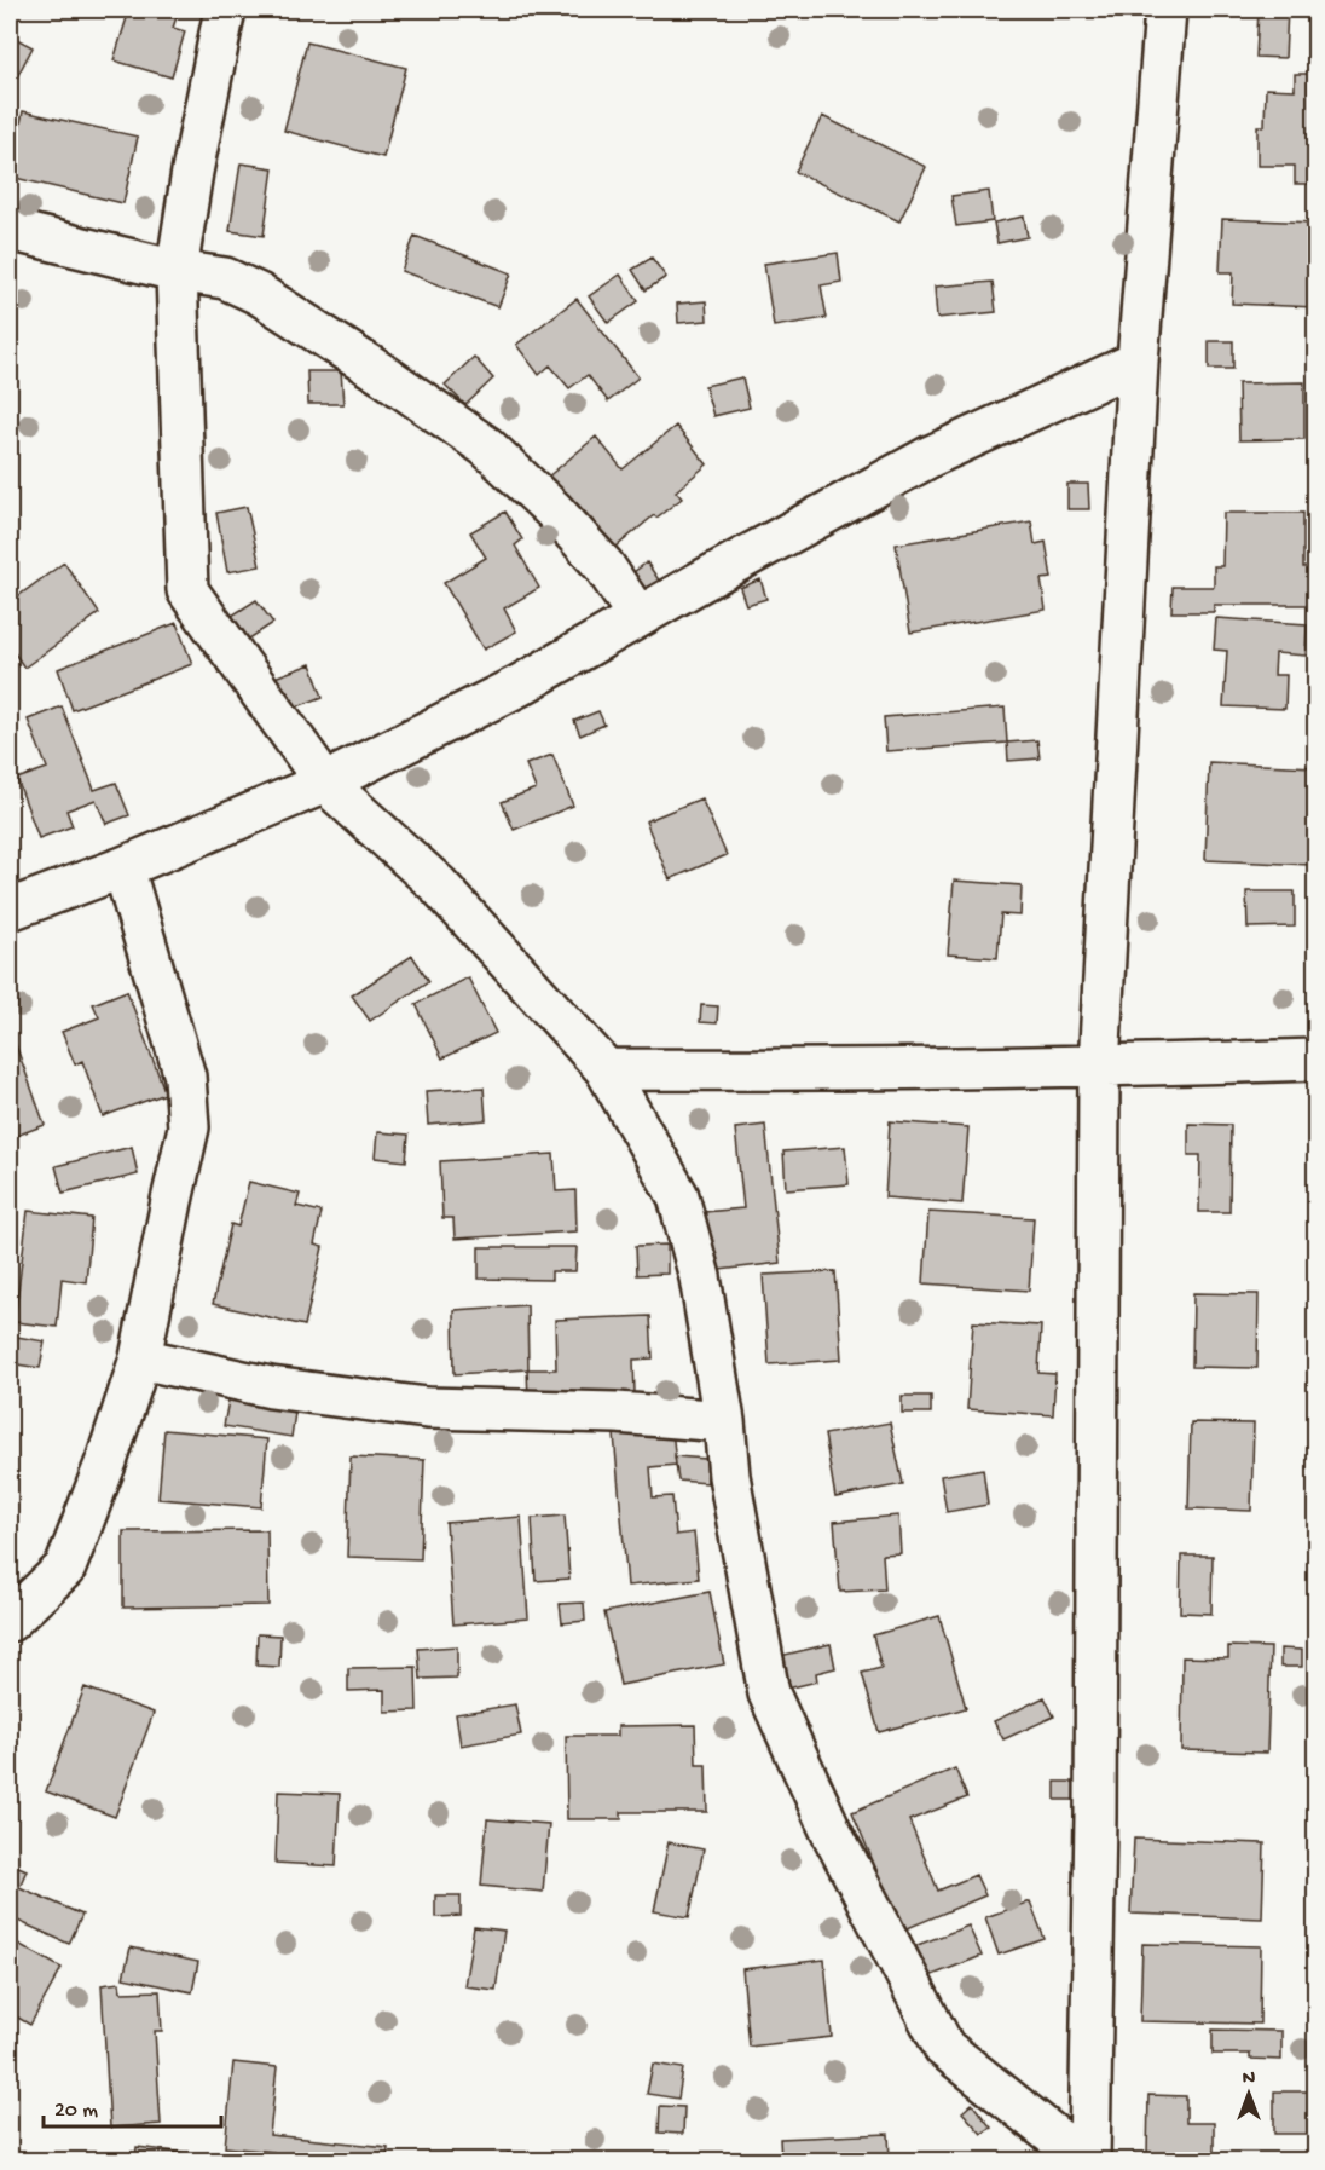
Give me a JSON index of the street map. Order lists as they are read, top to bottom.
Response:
{
  "scale_bar": "20 m",
  "north": "top"
}
